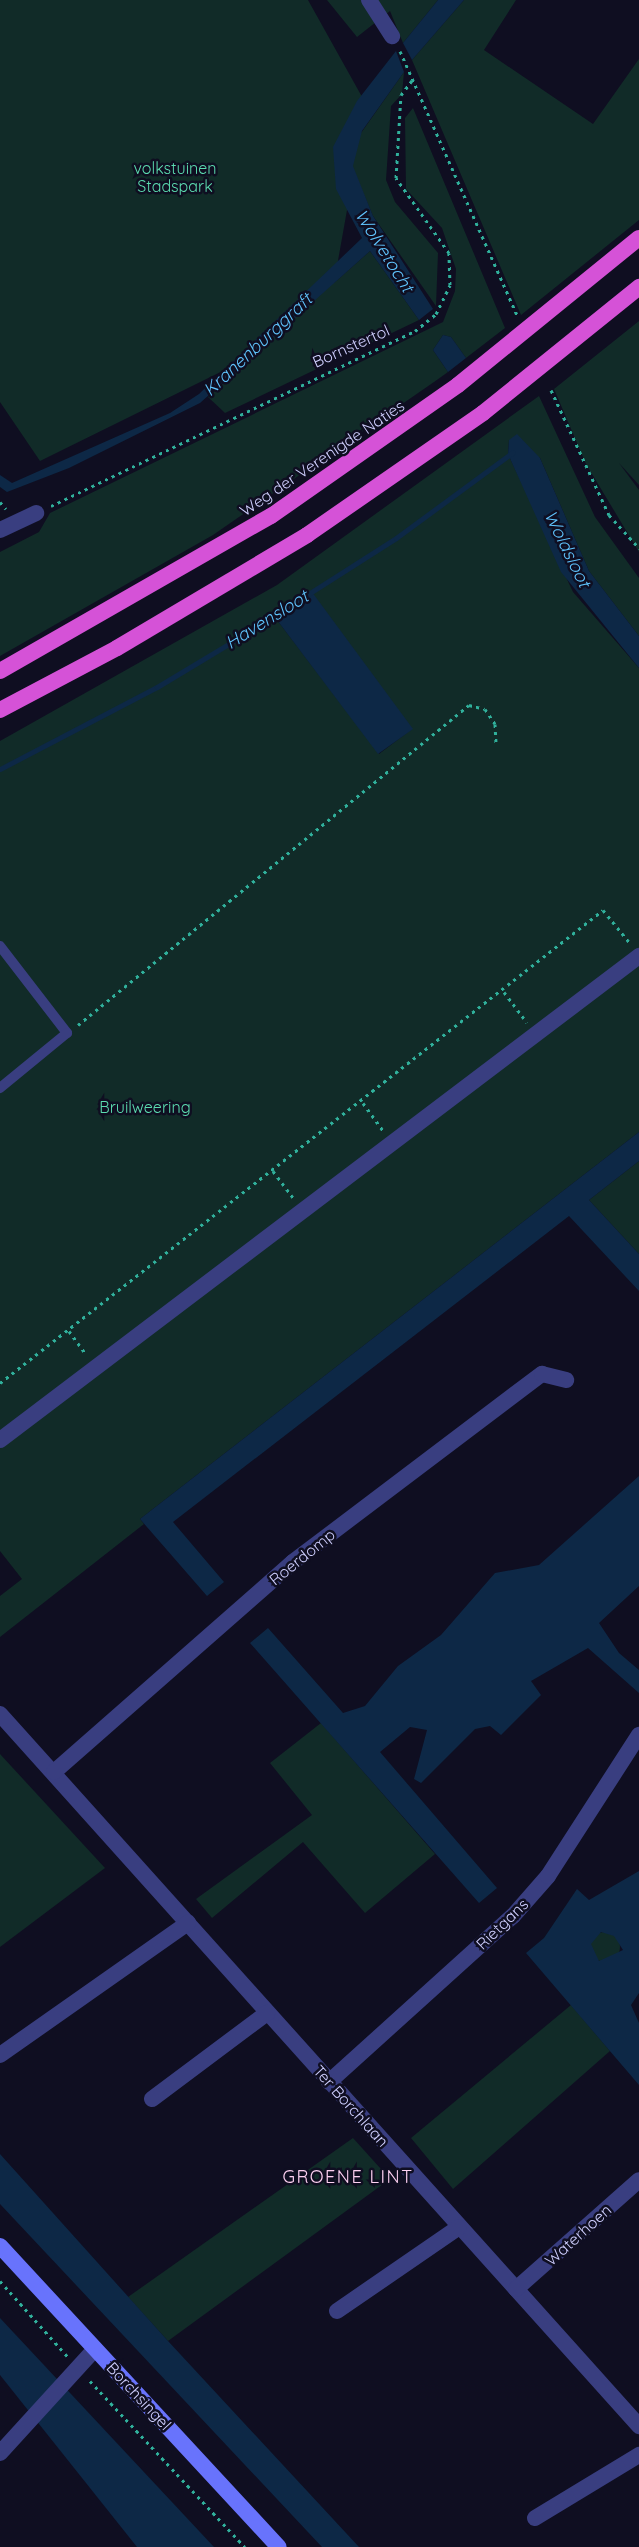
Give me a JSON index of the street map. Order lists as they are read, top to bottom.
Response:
{
  "streets": {
    "highway": ["Weg der Verenigde Naties"],
    "main road": ["Borchsingel"],
    "street": [
      "Roerdomp",
      "Rietgans",
      "Ter Borchlaan",
      "Waterhoen"
    ],
    "path": ["Bornstertol"]
  },
  "crossings": [
    ["Roerdomp", "Ter Borchlaan"],
    ["Rietgans", "Ter Borchlaan"],
    ["Ter Borchlaan", "Waterhoen"]
  ],
  "districts": ["GROENE LINT"],
  "water": [
    "Wolvetocht",
    "Kranenburggraft",
    "Woldsloot",
    "Havensloot"
  ],
  "parks": ["volkstuinen Stadspark", "Bruilweering"]
}
